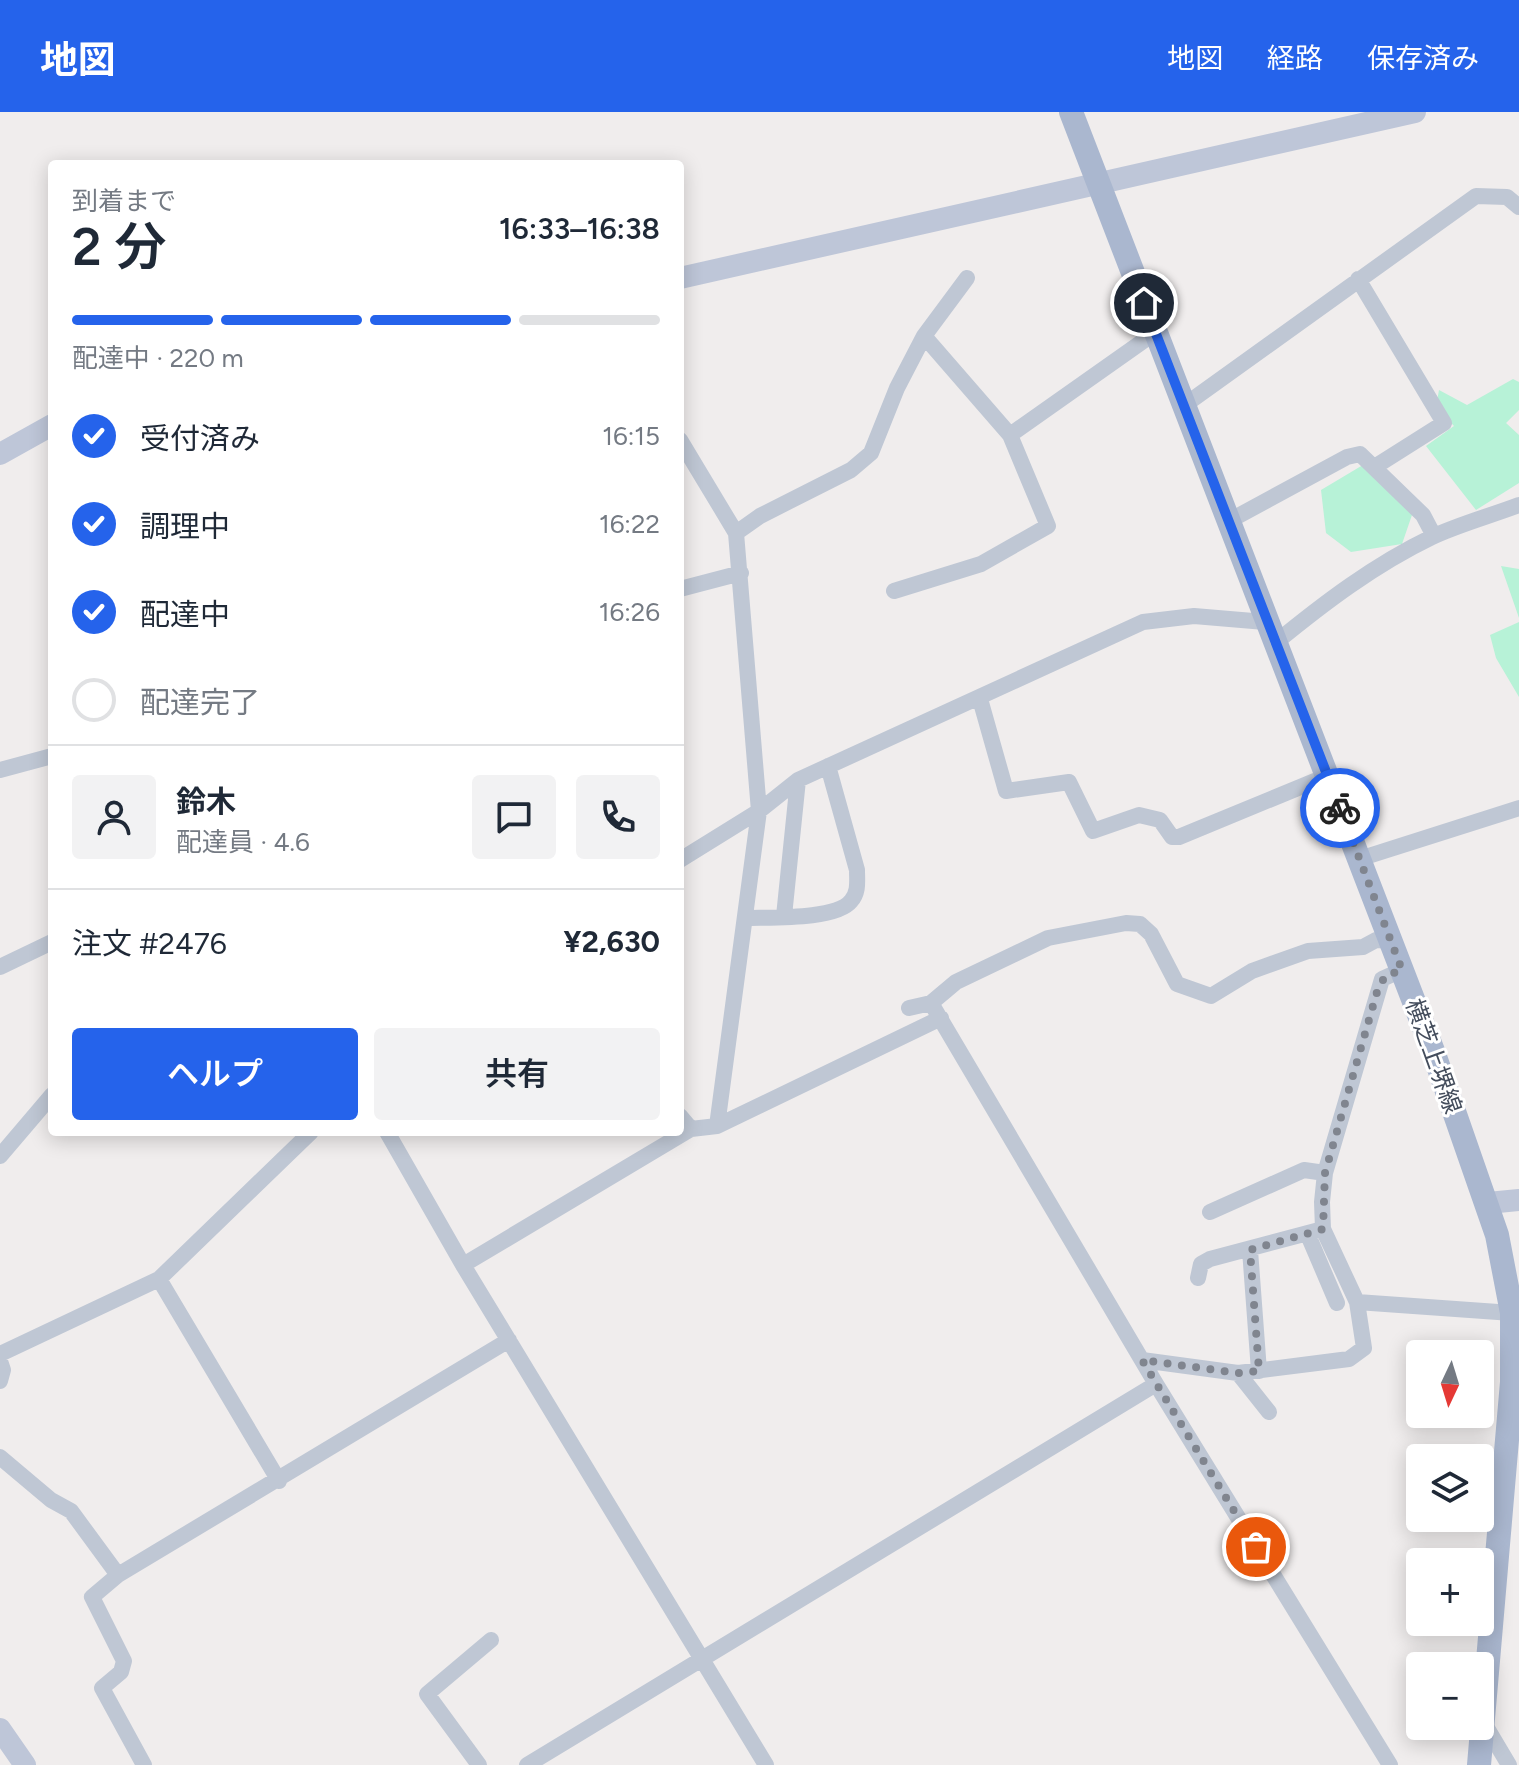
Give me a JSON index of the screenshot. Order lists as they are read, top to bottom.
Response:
{
  "streets": {
    "main road": ["横芝上堺線"]
  },
  "north": "bottom",
  "page": {
    "header": "地図",
    "nav": ["地図", "経路", "保存済み"],
    "heading": ["2 分", "到着まで", "16:33–16:38"],
    "panel": [
      "鈴木",
      "配達員 · 4.6",
      "注文 #2476",
      "¥2,630"
    ],
    "bar": "配達中 · 220 m",
    "list": [
      ["受付済み", "16:15"],
      ["調理中", "16:22"],
      ["配達中", "16:26"],
      "配達完了"
    ],
    "buttons": ["ヘルプ", "共有"],
    "map_buttons": ["+", "−"]
  }
}
